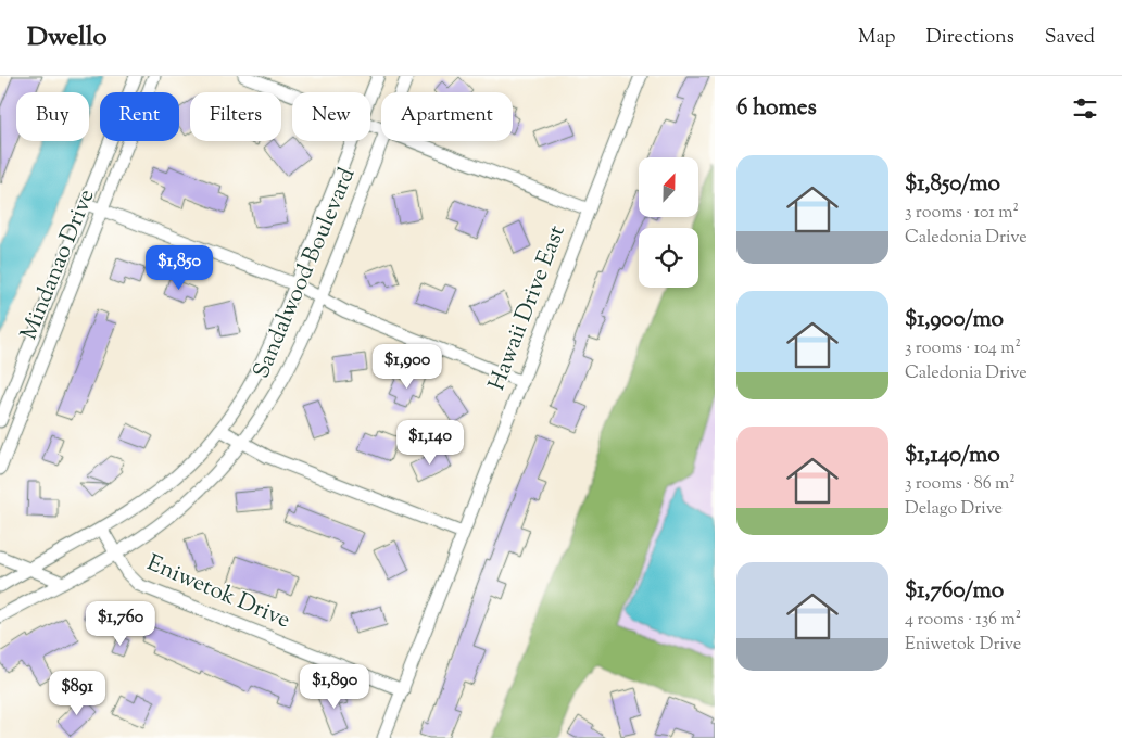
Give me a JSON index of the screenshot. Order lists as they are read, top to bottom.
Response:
{
  "streets": {
    "street": [
      "Mindanao Drive",
      "Sandalwood Boulevard",
      "Hawaii Drive East",
      "Eniwetok Drive"
    ]
  },
  "crossings": [
    ["Sandalwood Boulevard", "Eniwetok Drive"],
    ["Hawaii Drive East", "Eniwetok Drive"]
  ],
  "north": "top",
  "page": {
    "header": "Dwello",
    "nav": ["Map", "Directions", "Saved"],
    "heading": "6 homes",
    "chip": [
      "Buy",
      "Rent",
      "Filters",
      "New",
      "Apartment"
    ],
    "list": [
      {
        "name": "$1,850/mo",
        "note": "3 rooms · 101 m² · Caledonia Drive"
      },
      {
        "name": "$1,900/mo",
        "note": "3 rooms · 104 m² · Caledonia Drive"
      },
      {
        "name": "$1,140/mo",
        "note": "3 rooms · 86 m² · Delago Drive"
      },
      {
        "name": "$1,760/mo",
        "note": "4 rooms · 136 m² · Eniwetok Drive"
      }
    ],
    "price": [
      "$1,850",
      "$1,900",
      "$1,140",
      "$1,760",
      "$1,890",
      "$891"
    ]
  }
}
